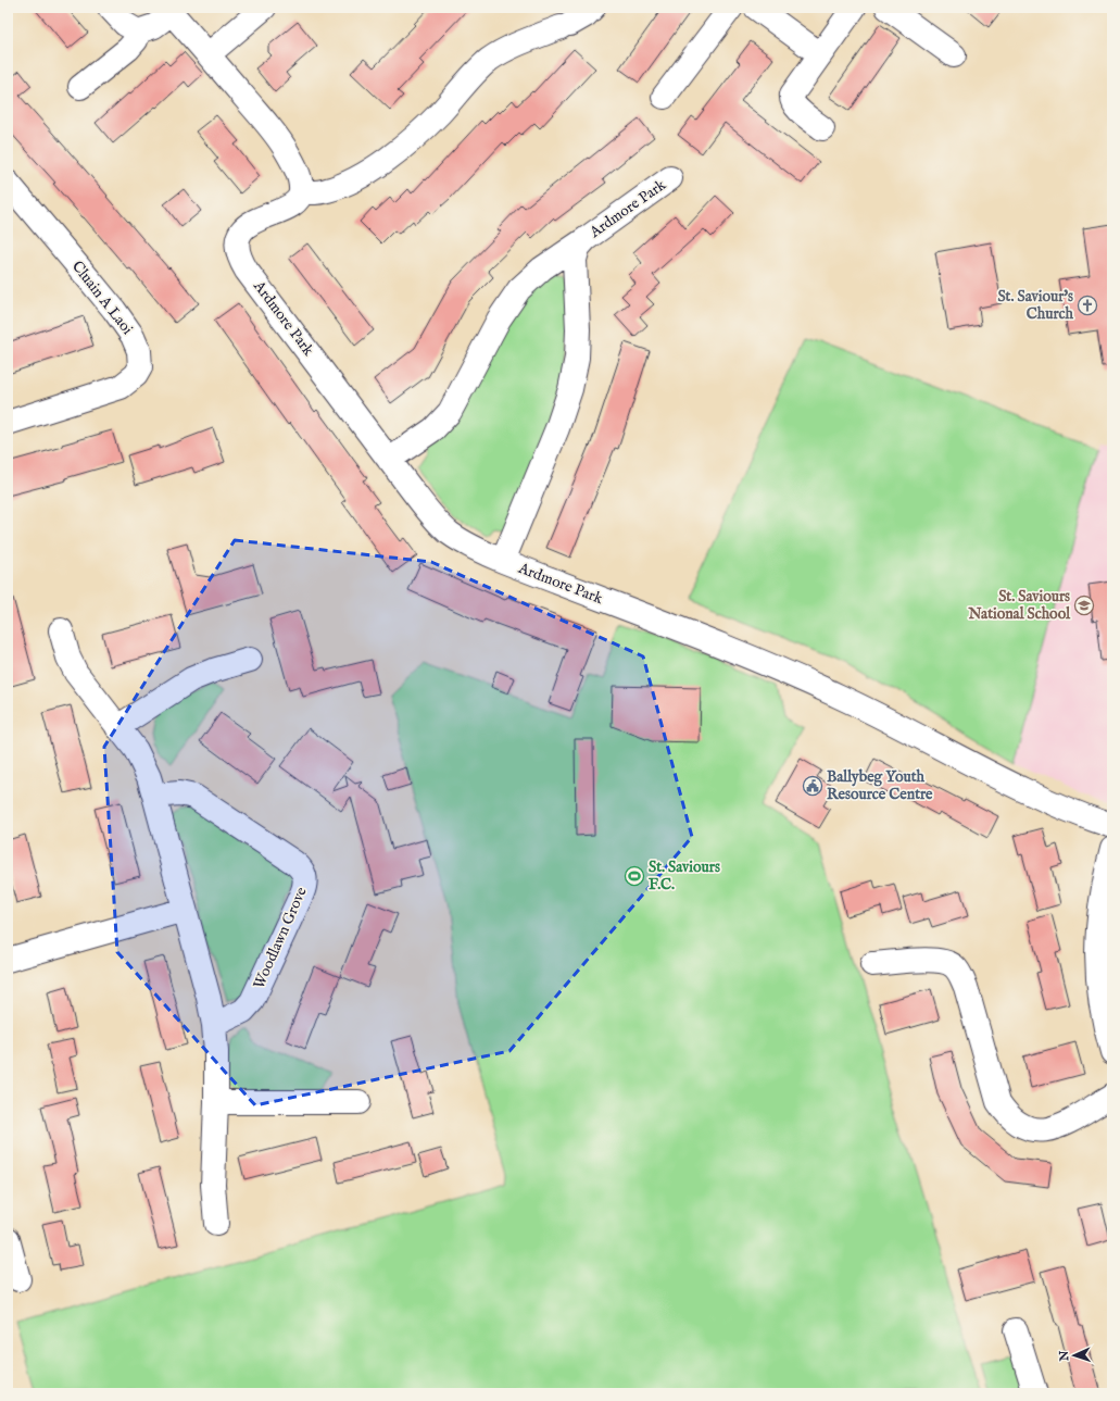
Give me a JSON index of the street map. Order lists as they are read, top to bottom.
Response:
{
  "streets": {
    "street": ["Ardmore Park", "Cluain A Laoi", "Woodlawn Grove"]
  },
  "places": {
    "church": ["St. Saviour's Church"],
    "school or university": ["St. Saviours National School"],
    "public building": ["Ballybeg Youth Resource Centre"],
    "sports": ["St. Saviours F.C."]
  },
  "north": "left"
}
